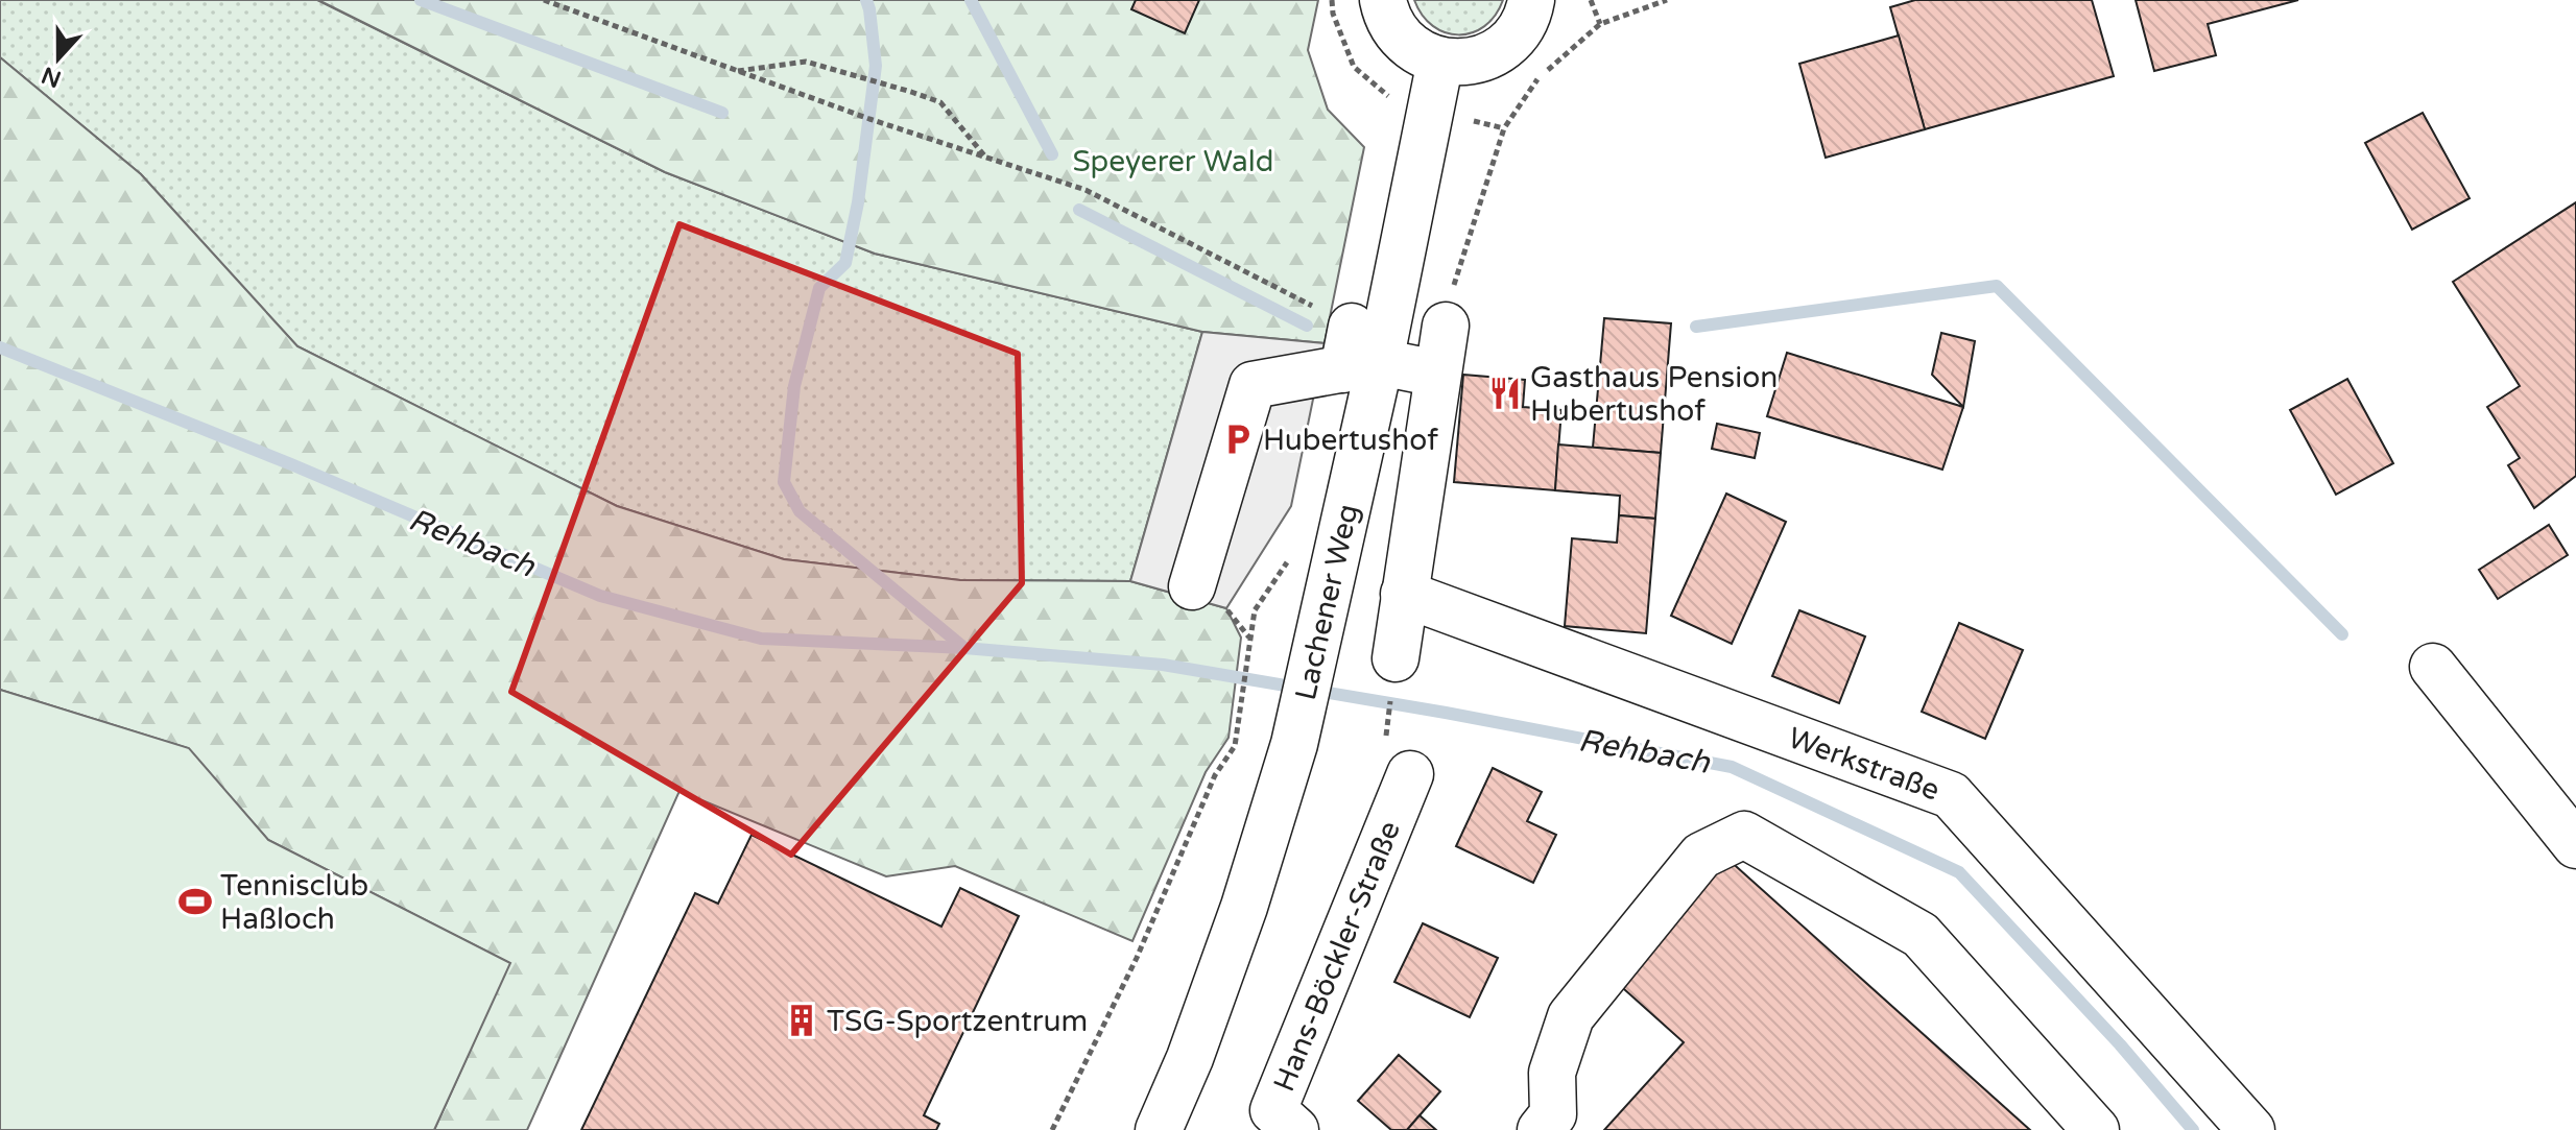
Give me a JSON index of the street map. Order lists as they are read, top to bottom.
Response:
{
  "streets": {
    "main road": ["Lachener Weg", "Werkstraße", "Hans-Böckler-Straße"]
  },
  "water": ["Rehbach"],
  "parks": ["Speyerer Wald"],
  "places": {
    "restaurant": ["Gasthaus Pension Hubertushof"],
    "parking": ["Hubertushof"],
    "sports": ["Tennisclub Haßloch"],
    "building": ["TSG-Sportzentrum"]
  },
  "north": "bottom"
}
